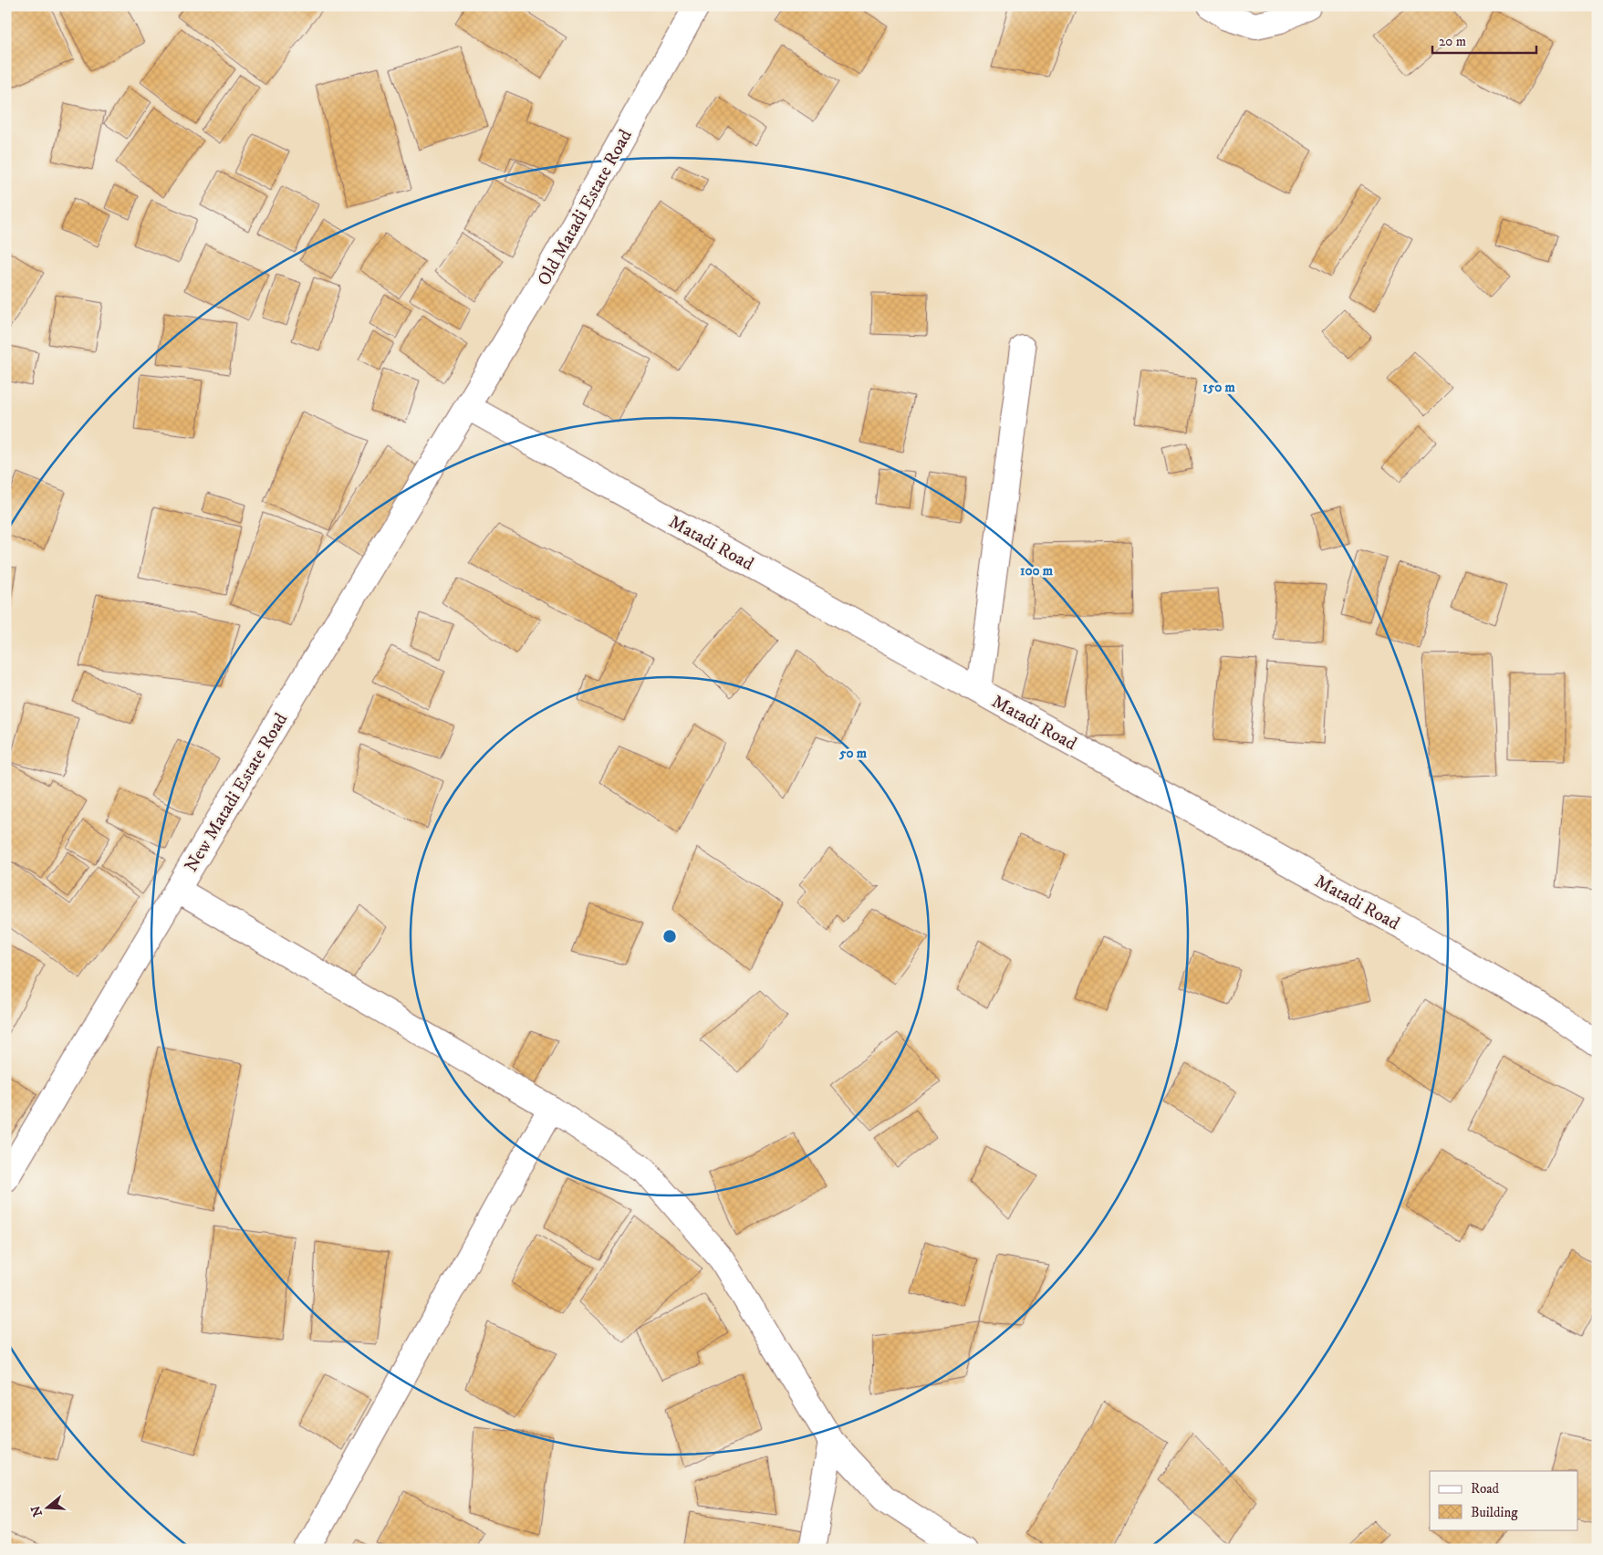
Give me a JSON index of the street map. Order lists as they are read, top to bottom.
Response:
{
  "streets": {
    "street": ["Old Matadi Estate Road", "Matadi Road", "New Matadi Estate Road"]
  },
  "crossings": [
    ["Old Matadi Estate Road", "Matadi Road"],
    ["Old Matadi Estate Road", "New Matadi Estate Road"],
    ["Matadi Road", "New Matadi Estate Road"]
  ],
  "legend": ["Road", "Building"],
  "scale_bar": "20 m",
  "north": "left",
  "rings": ["150 m", "100 m", "50 m"]
}
